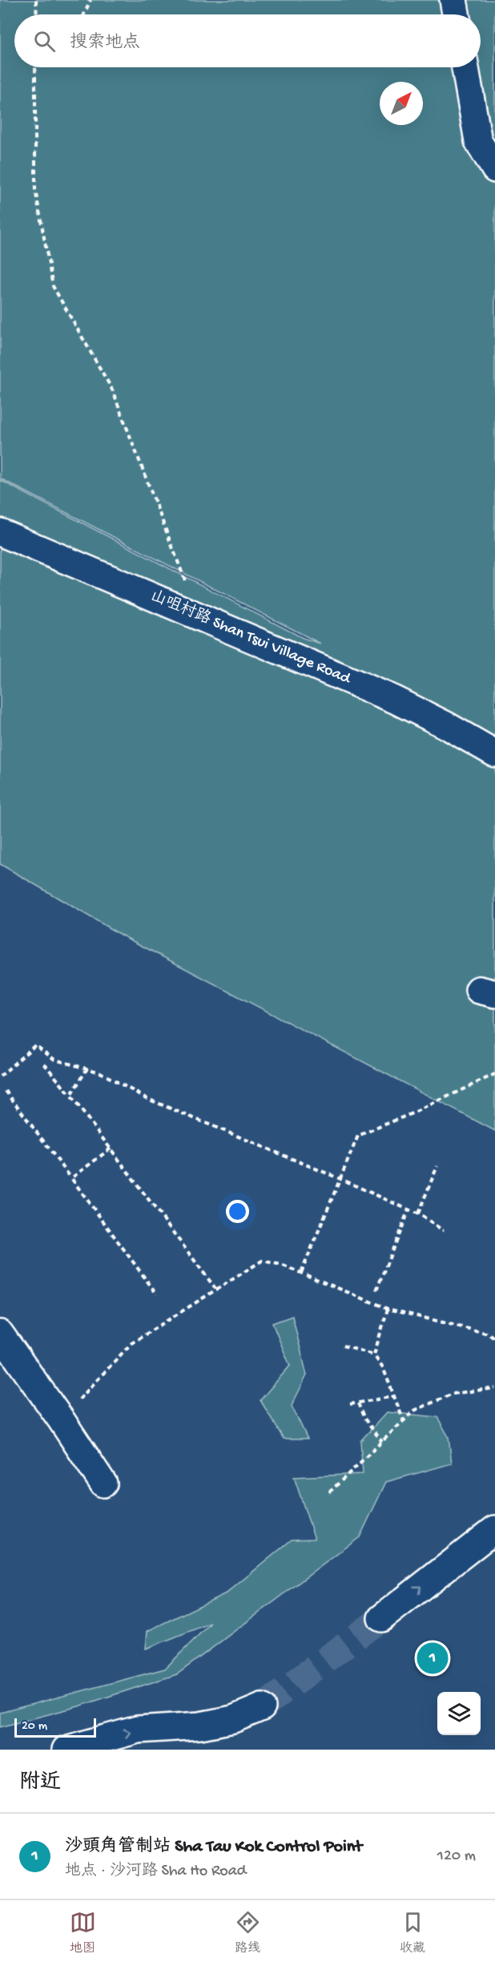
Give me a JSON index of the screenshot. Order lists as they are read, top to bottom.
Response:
{
  "streets": {
    "street": ["山咀村路 Shan Tsui Village Road"]
  },
  "scale_bar": "20 m",
  "north": "top right",
  "page": {
    "search": "搜索地点",
    "pins": "1",
    "scale": "20 m",
    "heading": "附近",
    "list": [
      {
        "mark": "1",
        "name": "沙頭角管制站 Sha Tau Kok Control Point",
        "note": "地点 · 沙河路 Sha Ho Road",
        "value": "120 m"
      }
    ],
    "nav": ["地图", "路线", "收藏"]
  }
}
